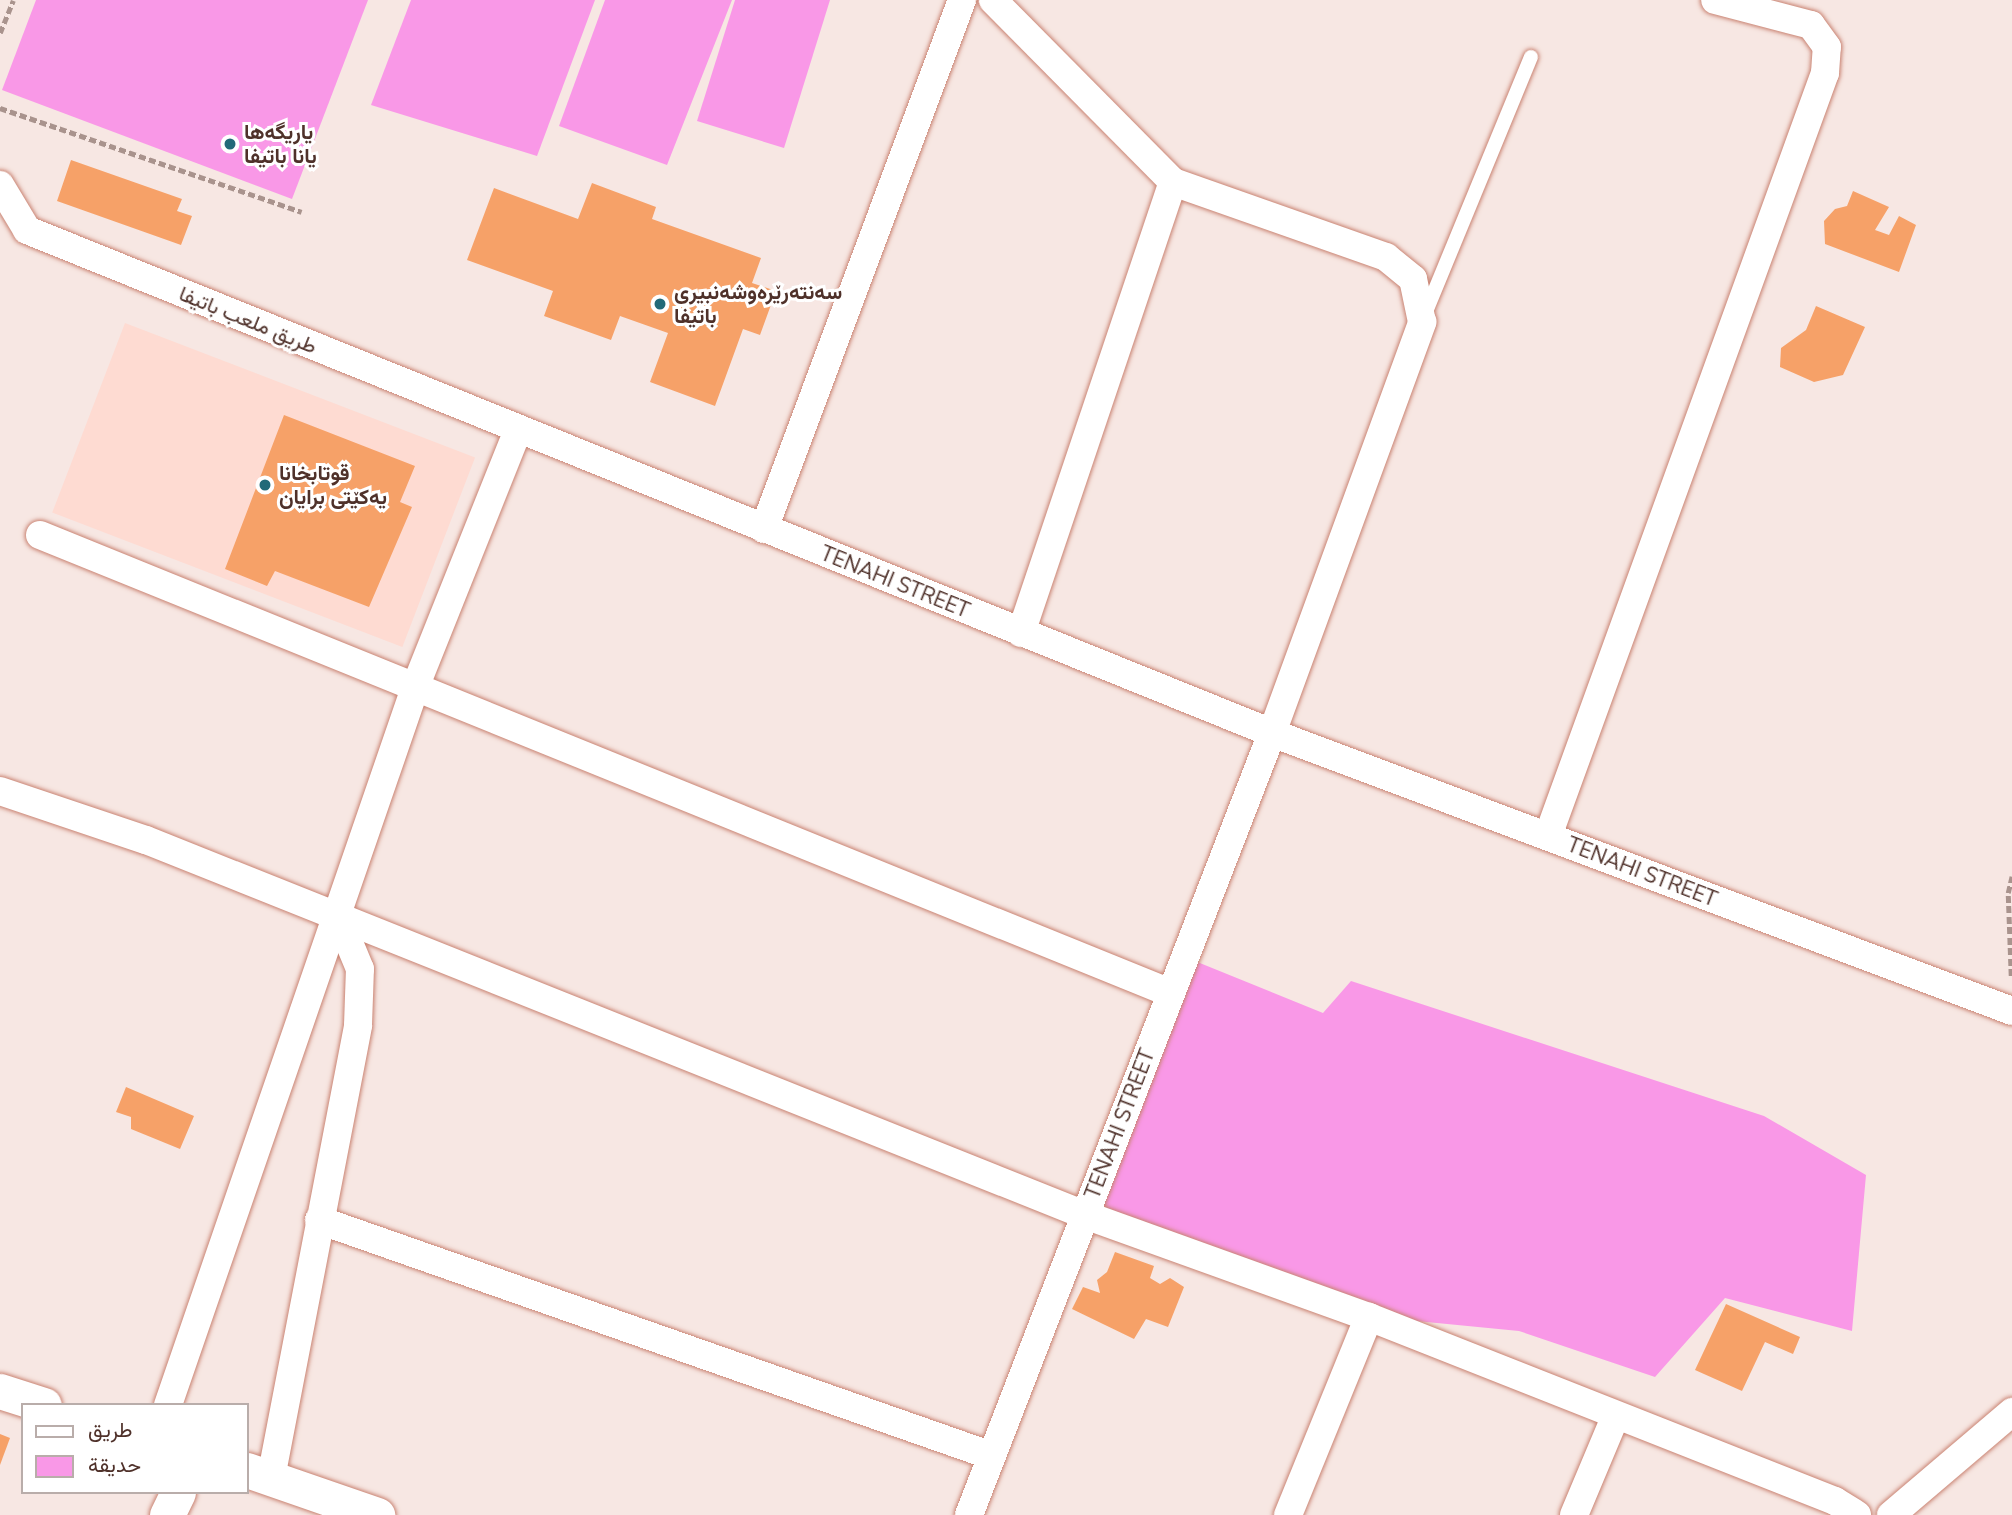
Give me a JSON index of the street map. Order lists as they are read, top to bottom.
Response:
{
  "streets": {
    "street": ["طريق ملعب باتيفا", "TENAHI STREET"]
  },
  "crossings": [
    ["طريق ملعب باتيفا", "TENAHI STREET"]
  ],
  "places": ["یاریگەها یانا باتیفا", "سه‌نته‌رێره‌وشه‌نبيرى باتيفا", "قوتابخانا يه‌كێتى برايان"],
  "legend": ["طريق", "حديقة"]
}
